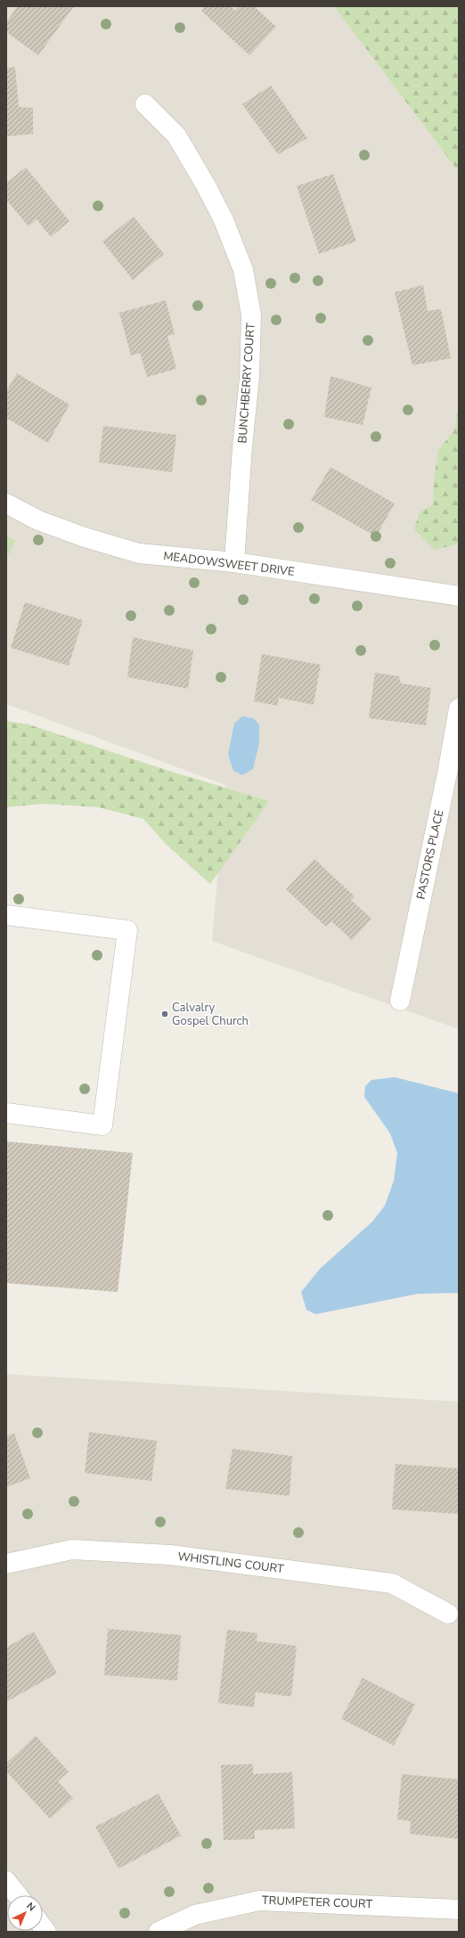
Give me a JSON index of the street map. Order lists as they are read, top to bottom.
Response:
{
  "streets": {
    "street": [
      "BUNCHBERRY COURT",
      "MEADOWSWEET DRIVE",
      "PASTORS PLACE",
      "WHISTLING COURT",
      "TRUMPETER COURT"
    ]
  },
  "crossings": [
    ["BUNCHBERRY COURT", "MEADOWSWEET DRIVE"]
  ],
  "places": ["Calvalry Gospel Church"],
  "north": "top right"
}
